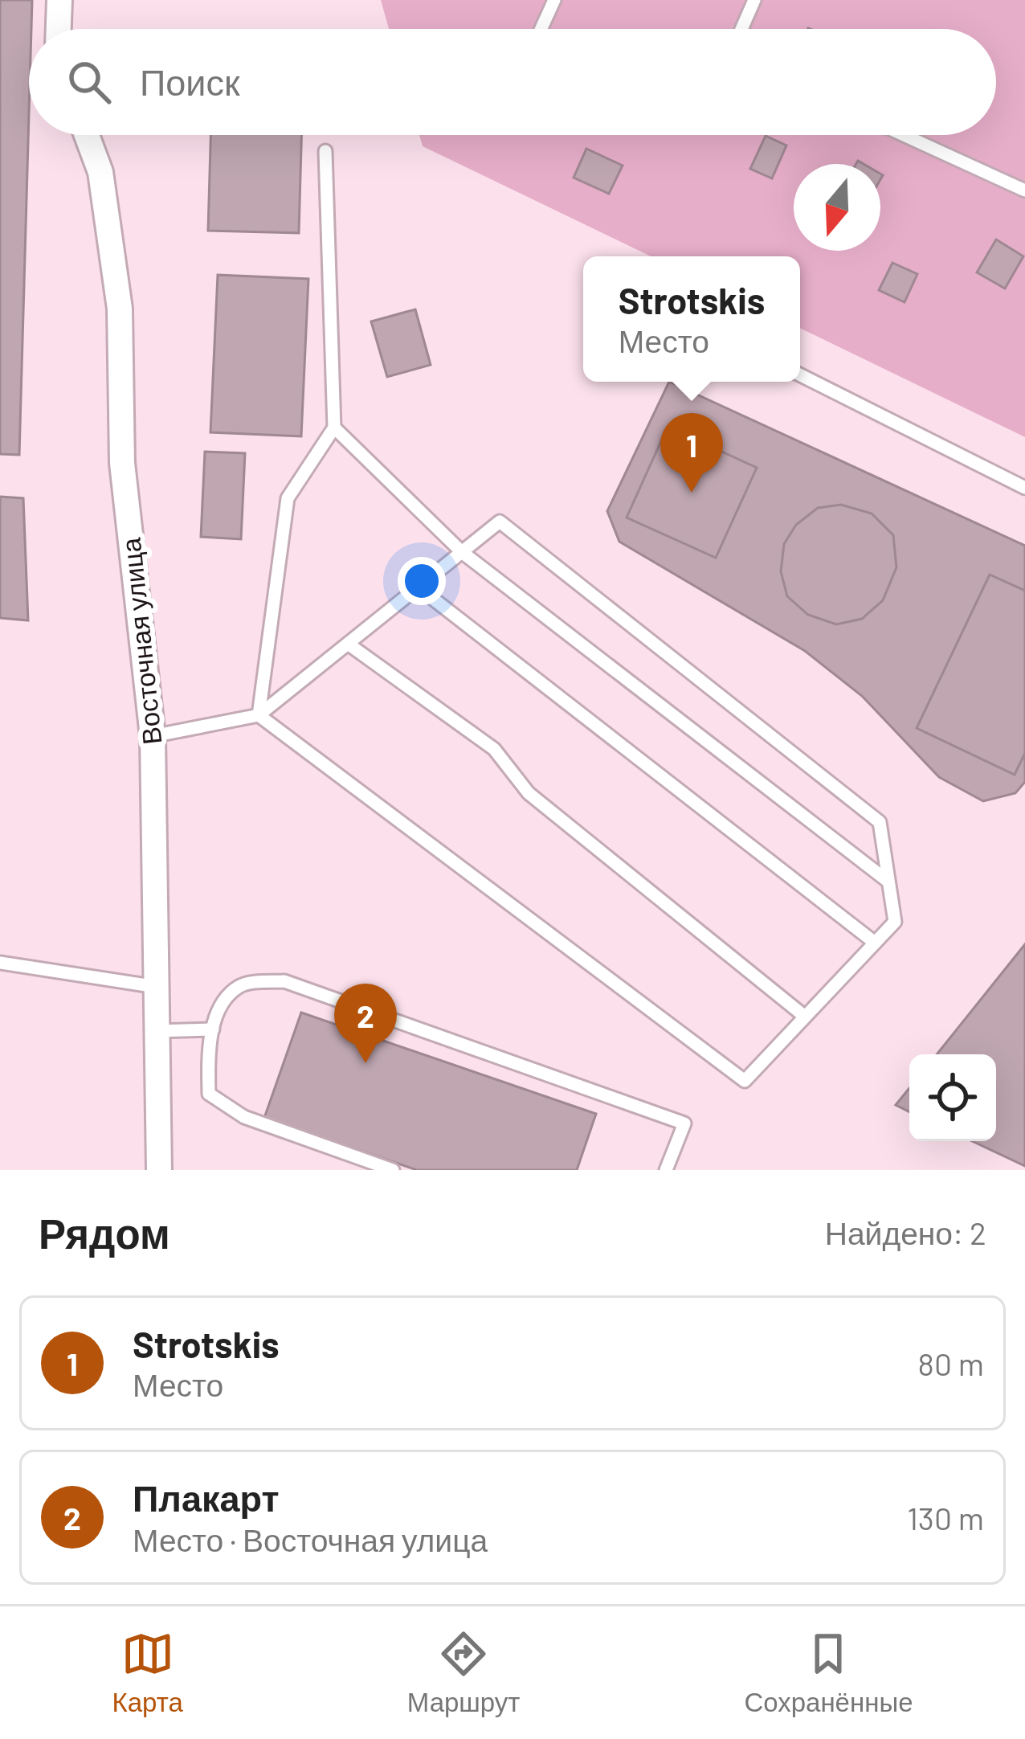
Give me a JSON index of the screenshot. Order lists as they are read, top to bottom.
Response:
{
  "streets": {
    "street": ["Восточная улица"]
  },
  "north": "bottom",
  "page": {
    "search": "Поиск",
    "popup": ["Strotskis", "Место"],
    "pins": ["1", "2"],
    "heading": ["Рядом", "Найдено: 2"],
    "list": [
      {
        "mark": "1",
        "name": "Strotskis",
        "note": "Место",
        "value": "80 m"
      },
      {
        "mark": "2",
        "name": "Плакарт",
        "note": "Место · Восточная улица",
        "value": "130 m"
      }
    ],
    "nav": ["Карта", "Маршрут", "Сохранённые"]
  }
}
